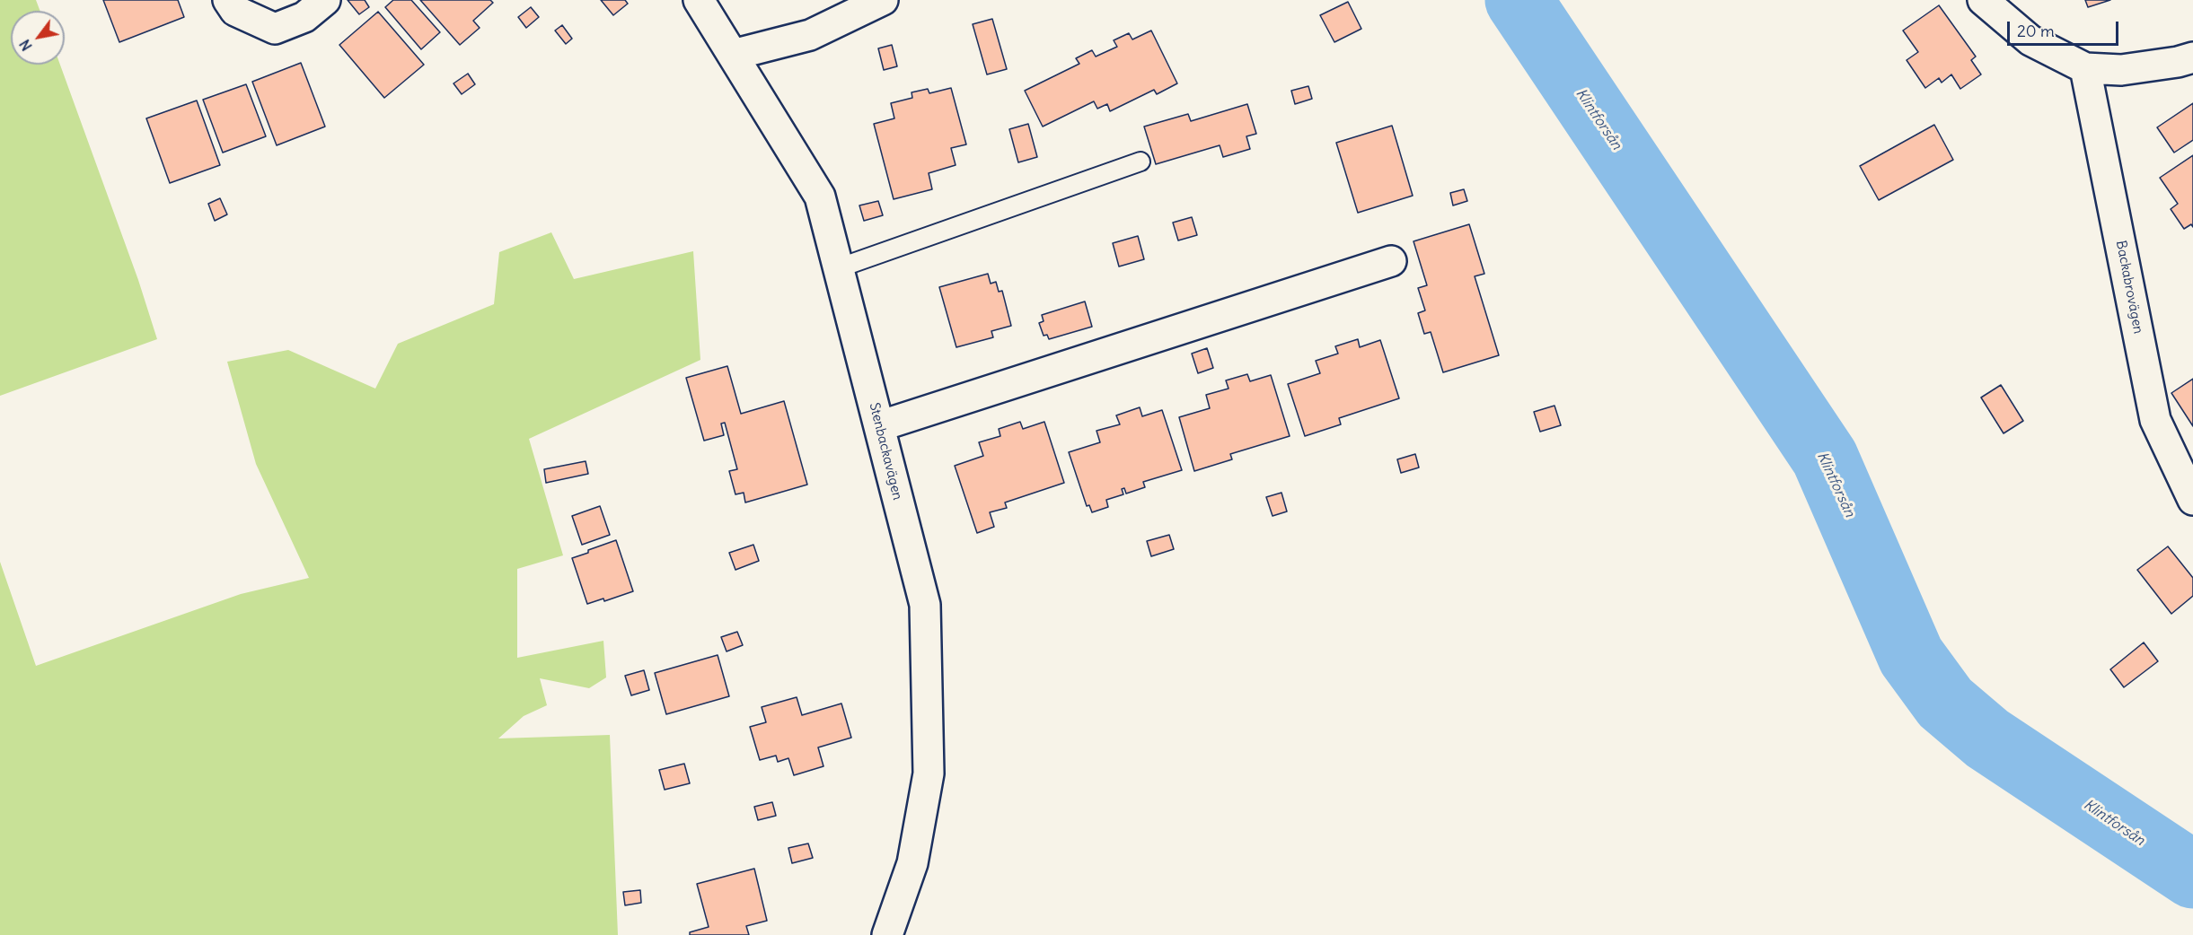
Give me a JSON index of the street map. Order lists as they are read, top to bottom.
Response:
{
  "streets": {
    "street": ["Backabrovägen", "Stenbackavägen"]
  },
  "water": ["Klintforsån"],
  "scale_bar": "20 m",
  "north": "bottom left"
}
